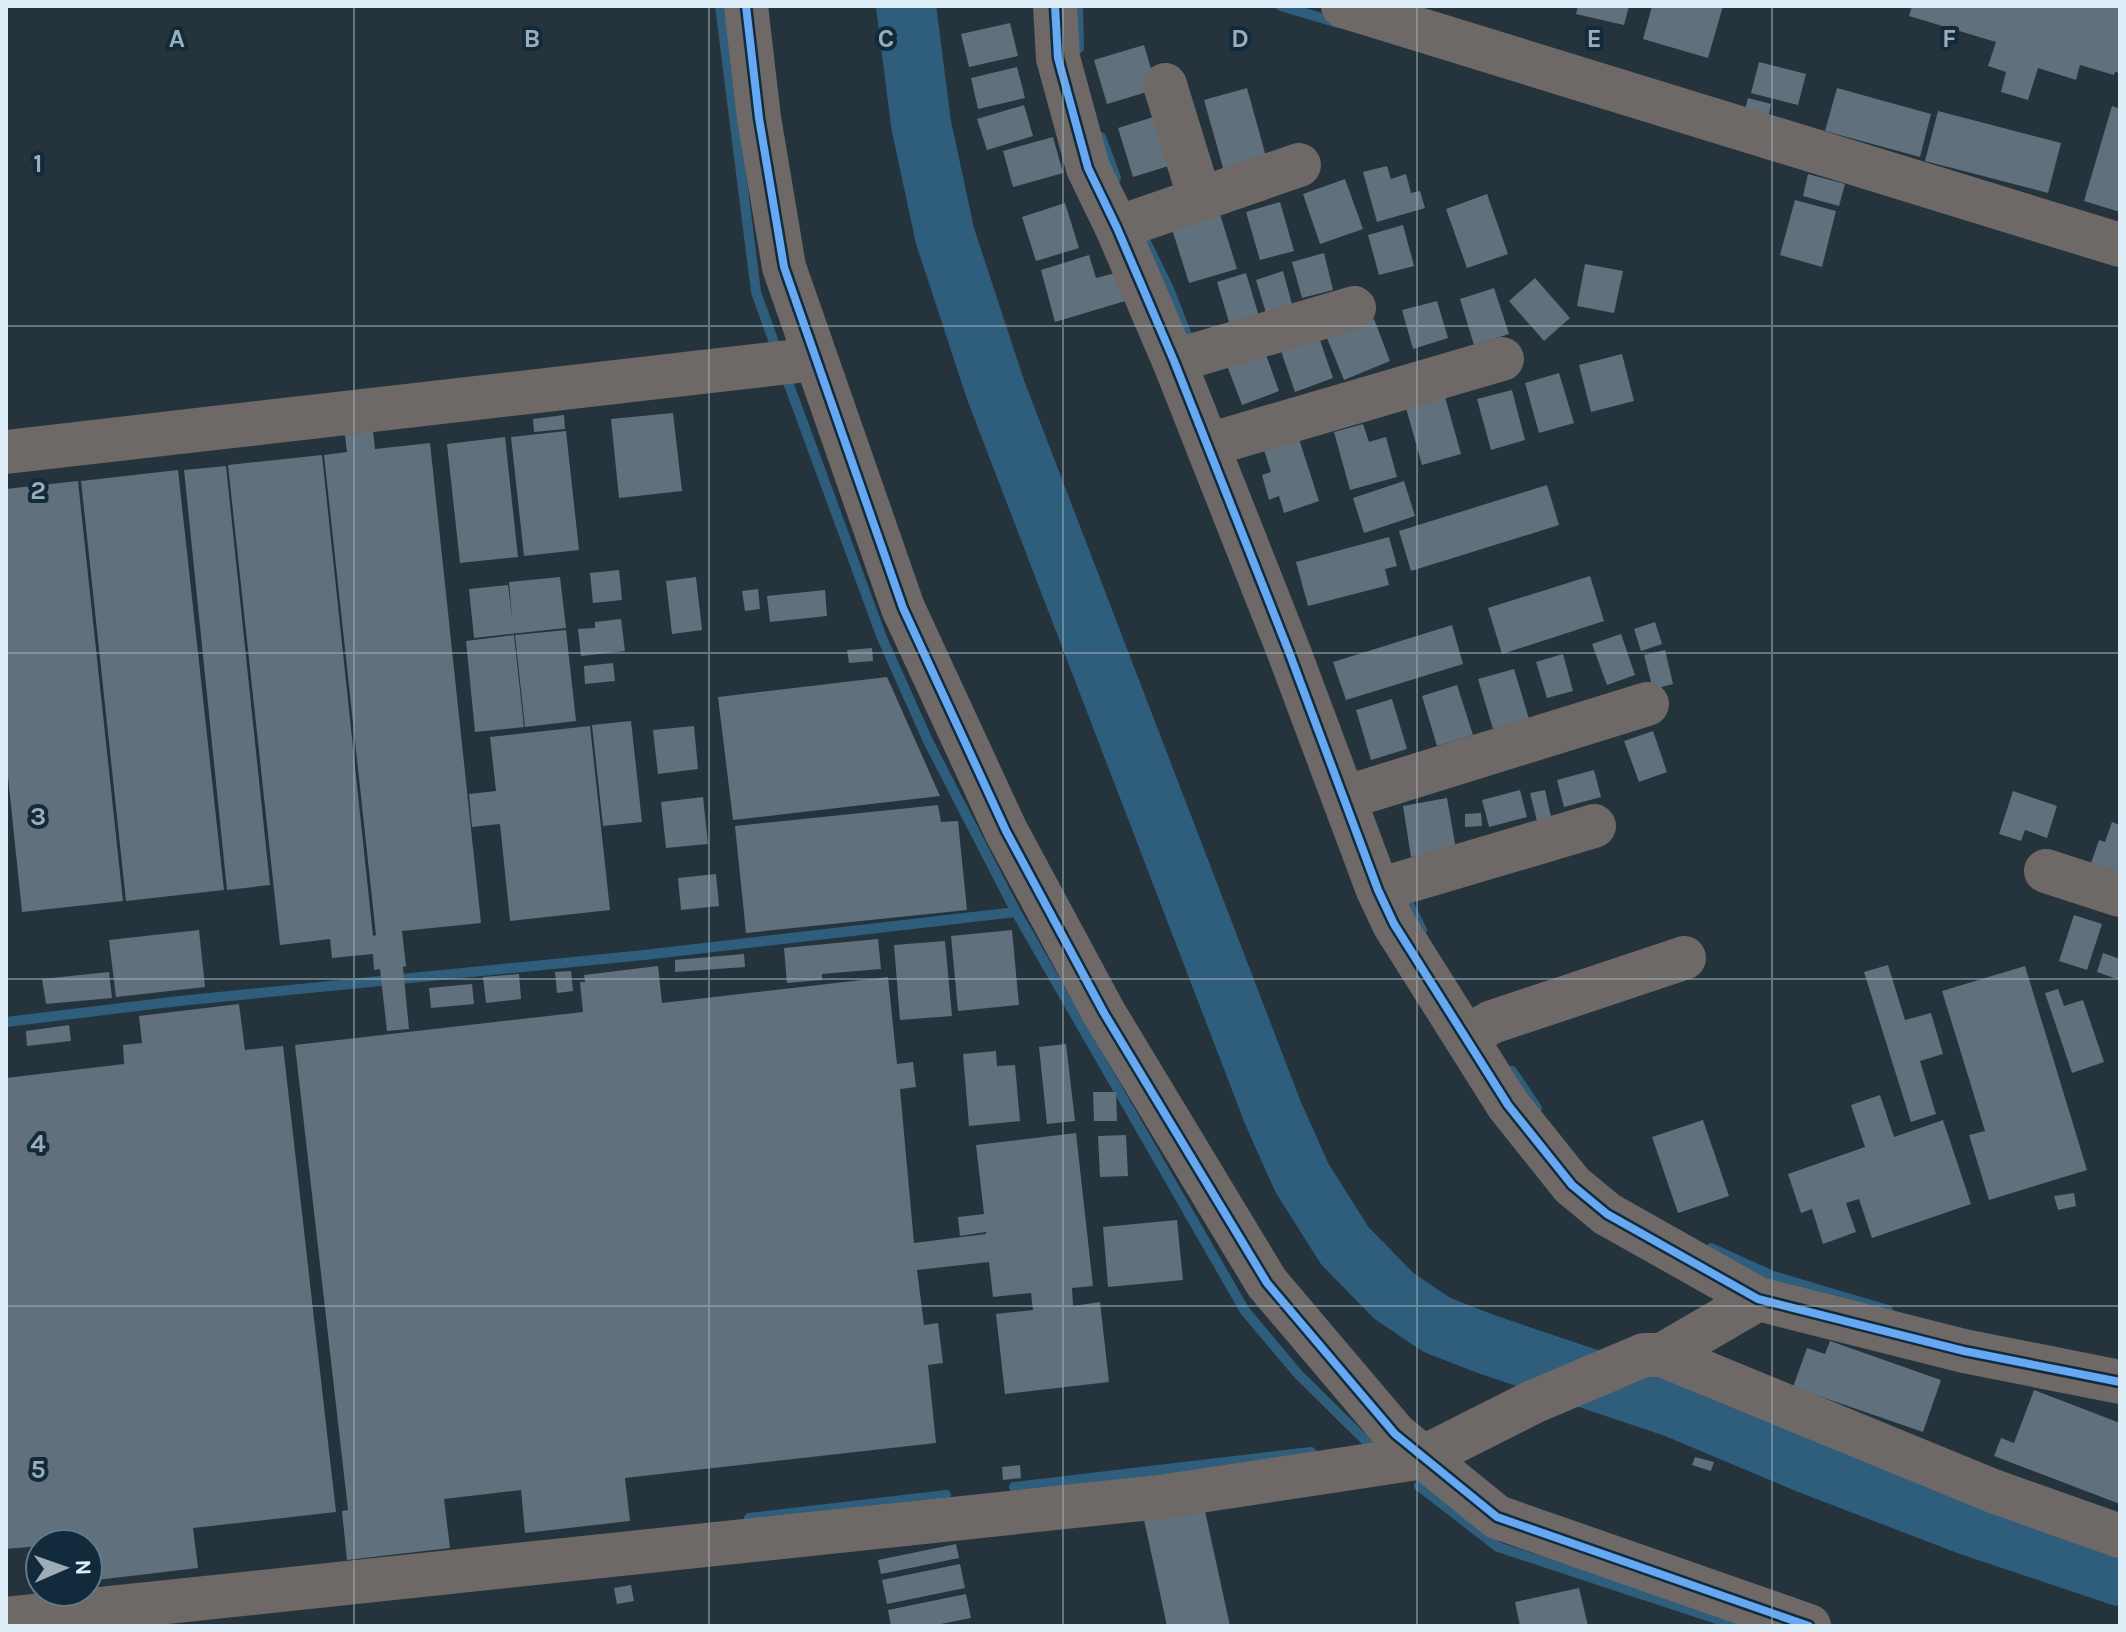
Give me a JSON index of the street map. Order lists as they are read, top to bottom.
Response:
{
  "north": "right",
  "grid": {
    "columns": [
      "A",
      "B",
      "C",
      "D",
      "E",
      "F"
    ],
    "rows": [
      "1",
      "2",
      "3",
      "4",
      "5"
    ]
  }
}
